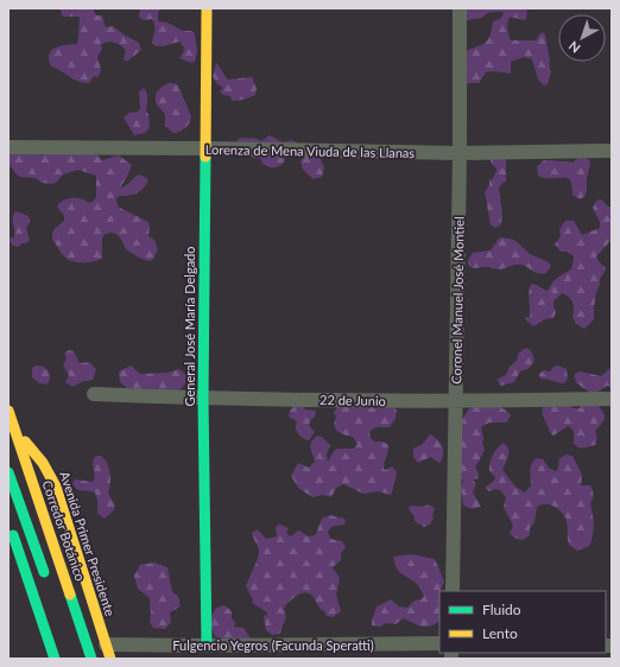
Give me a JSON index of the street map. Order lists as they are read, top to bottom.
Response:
{
  "streets": {
    "main road": ["General José María Delgado", "Corredor Botánico", "Avenida Primer Presidente"],
    "street": [
      "Lorenza de Mena Viuda de las Llanas",
      "Coronel Manuel José Montiel",
      "22 de Junio",
      "Fulgencio Yegros (Facunda Speratti)"
    ]
  },
  "crossings": [
    ["Lorenza de Mena Viuda de las Llanas", "Coronel Manuel José Montiel"],
    ["Lorenza de Mena Viuda de las Llanas", "General José María Delgado"],
    ["Coronel Manuel José Montiel", "22 de Junio"],
    ["General José María Delgado", "22 de Junio"],
    ["General José María Delgado", "Fulgencio Yegros (Facunda Speratti)"],
    ["Avenida Primer Presidente", "Fulgencio Yegros (Facunda Speratti)"]
  ],
  "legend": ["Fluido", "Lento"],
  "north": "bottom left"
}
